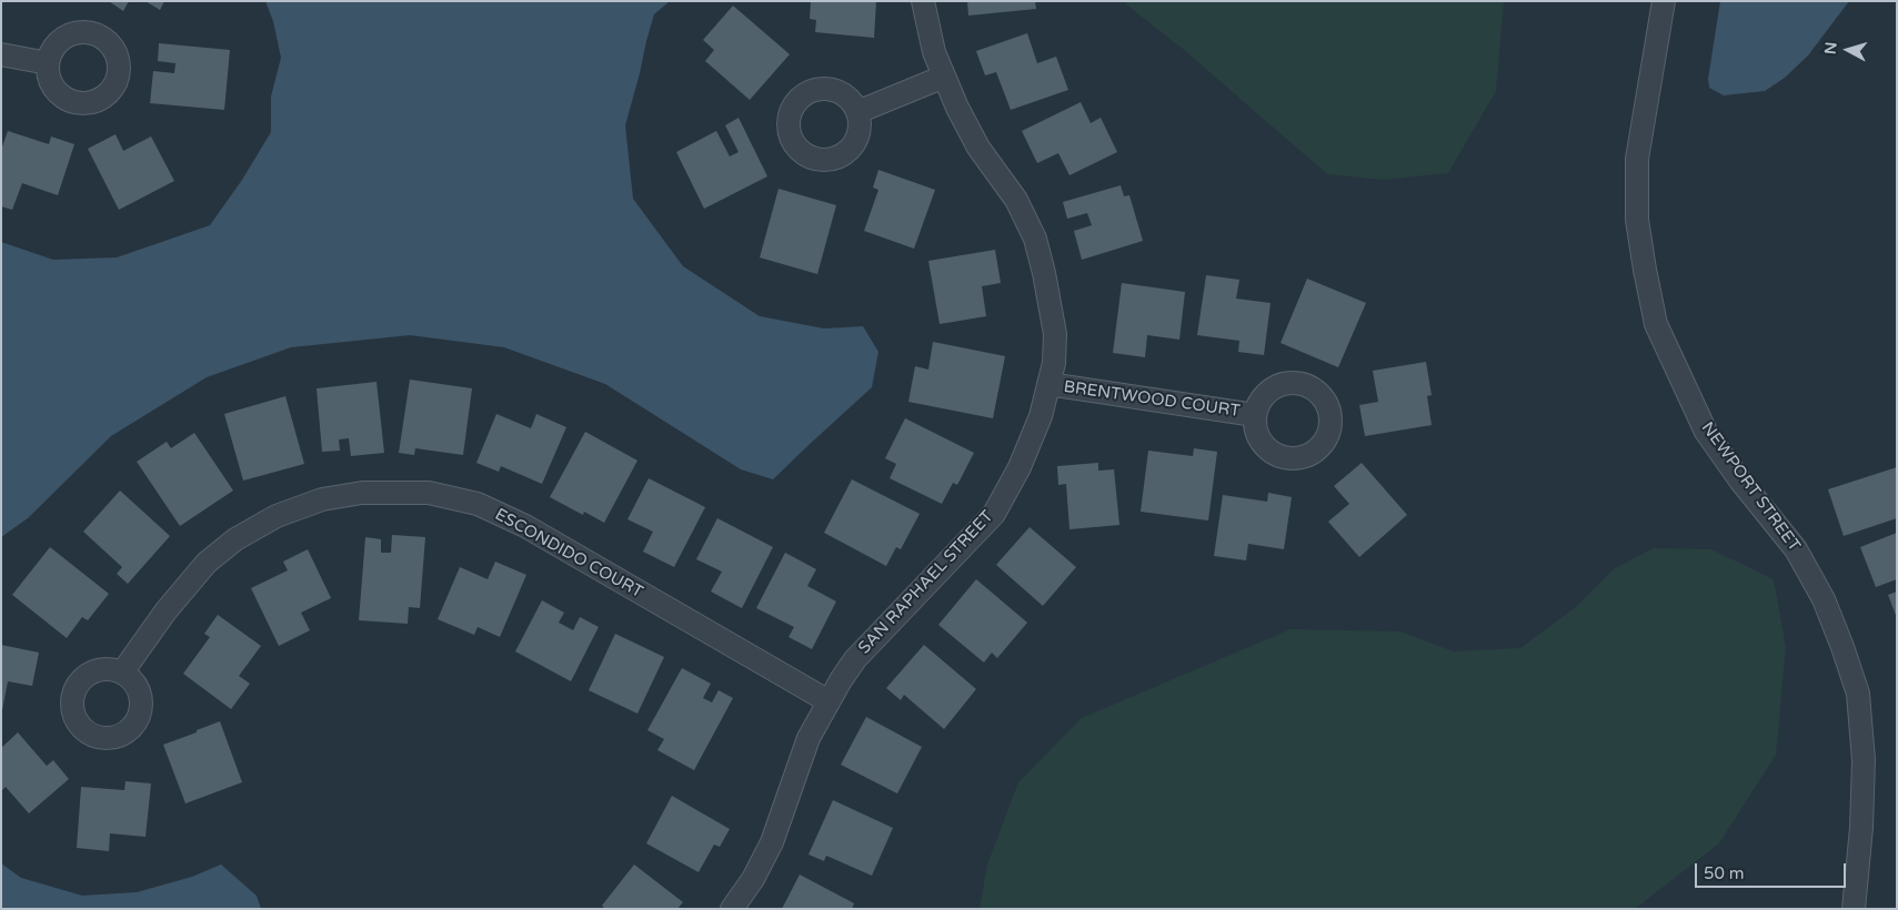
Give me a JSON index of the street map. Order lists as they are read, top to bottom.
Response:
{
  "streets": {
    "street": [
      "BRENTWOOD COURT",
      "NEWPORT STREET",
      "ESCONDIDO COURT",
      "SAN RAPHAEL STREET"
    ]
  },
  "crossings": [
    ["BRENTWOOD COURT", "SAN RAPHAEL STREET"],
    ["ESCONDIDO COURT", "SAN RAPHAEL STREET"]
  ],
  "scale_bar": "50 m",
  "north": "left"
}
